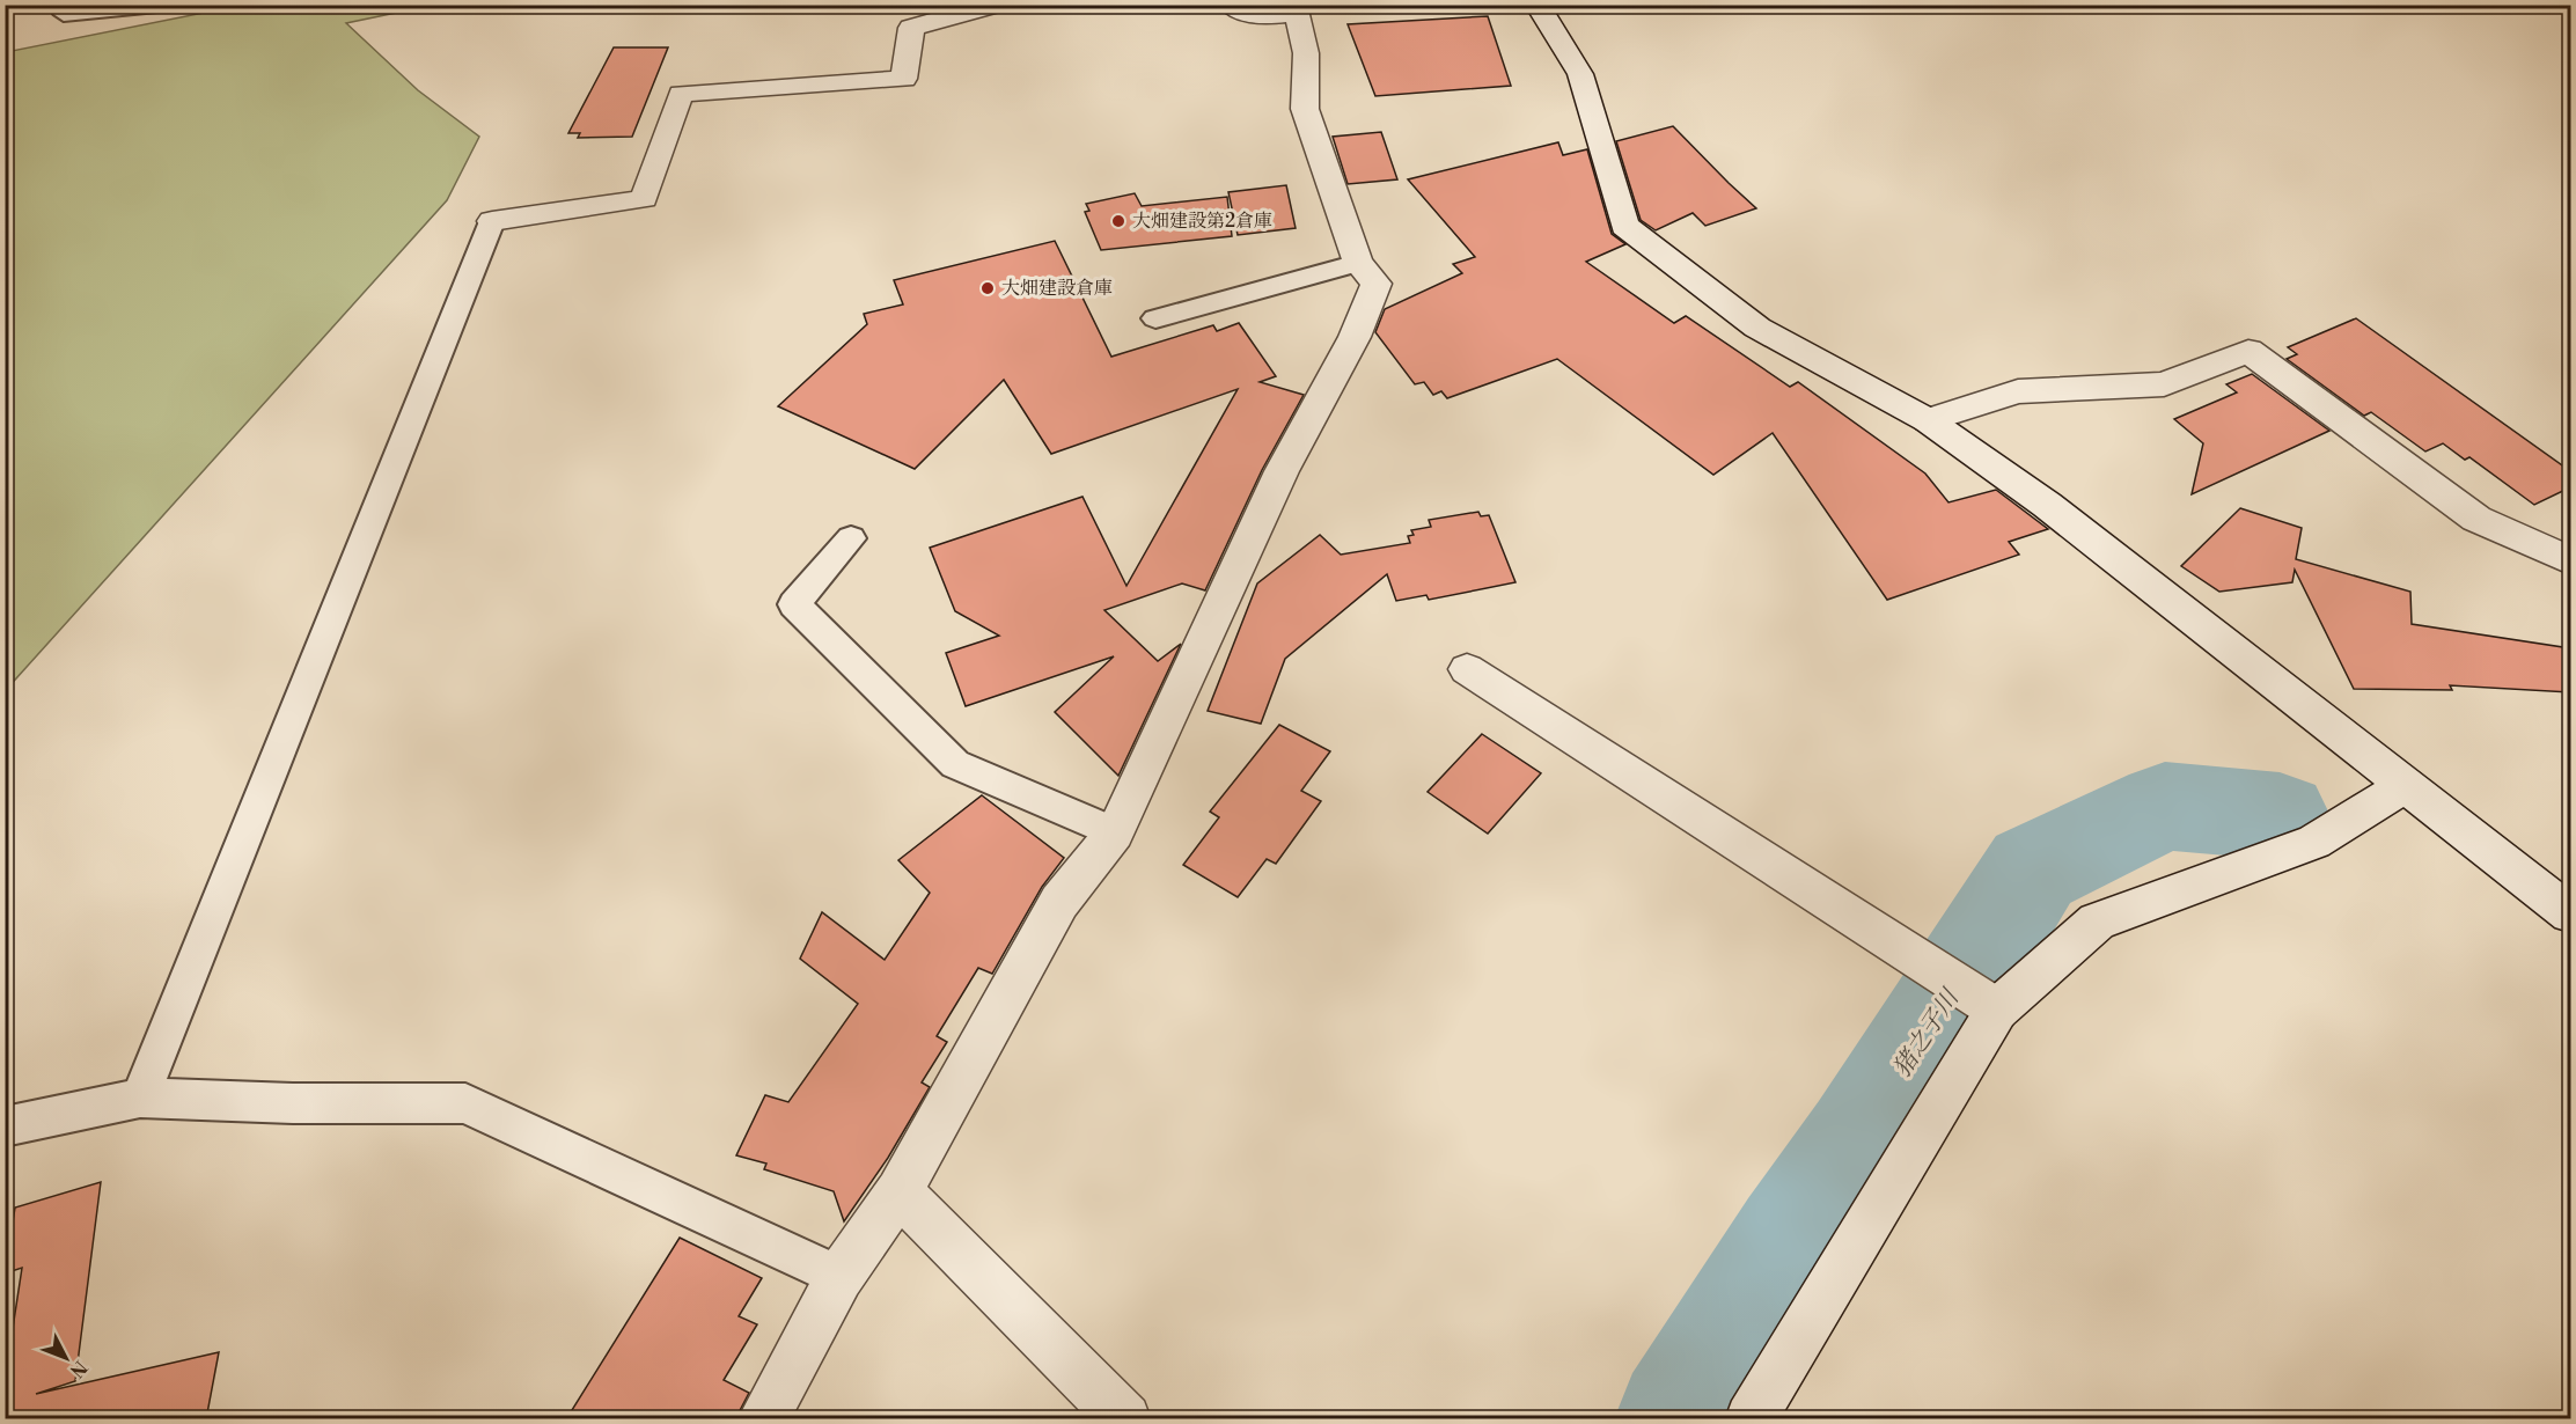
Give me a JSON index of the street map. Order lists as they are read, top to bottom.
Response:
{
  "water": ["猪之子川"],
  "places": ["大畑建設第2倉庫", "大畑建設倉庫"],
  "north": "bottom right"
}
